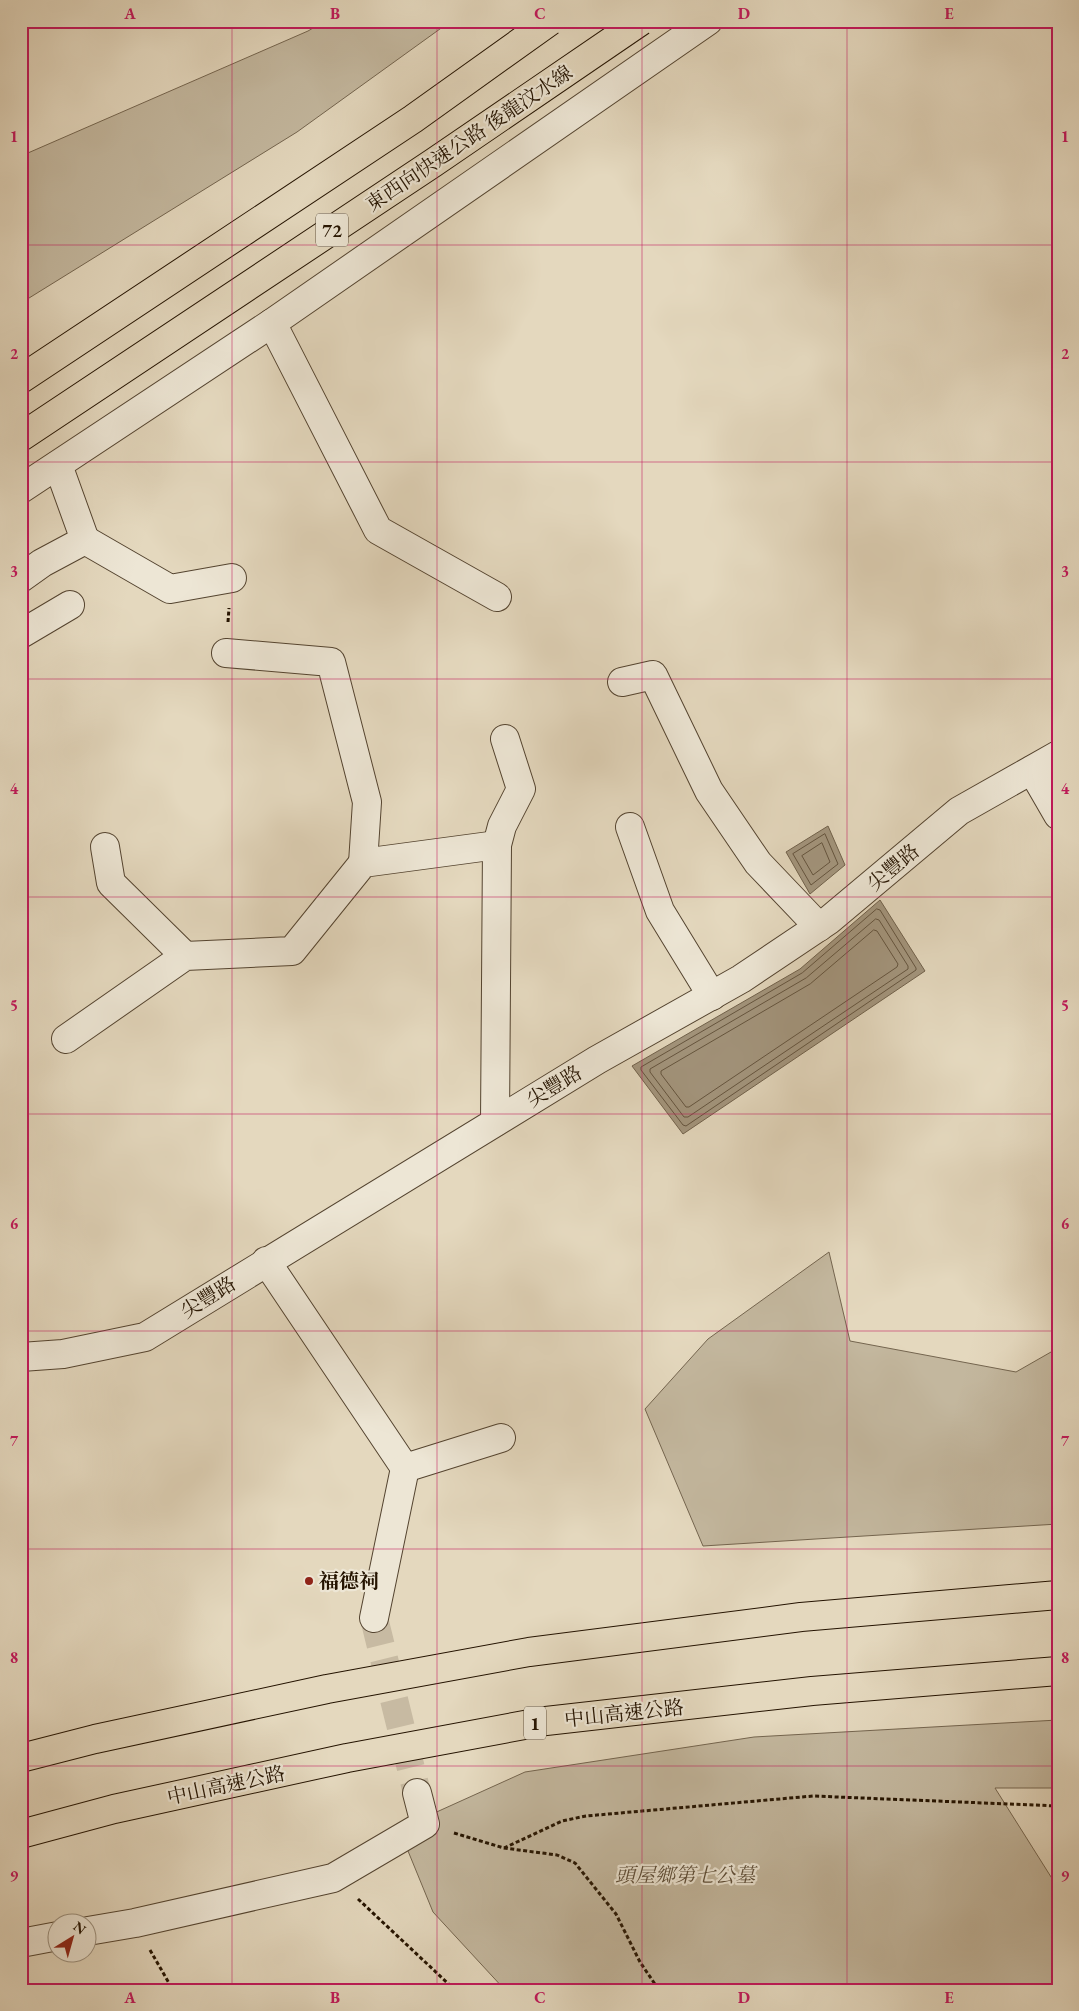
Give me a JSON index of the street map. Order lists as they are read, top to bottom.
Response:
{
  "streets": {
    "highway": [
      "東西向快速公路 後龍汶水線",
      "72",
      "中山高速公路",
      "1"
    ],
    "street": ["尖豐路"]
  },
  "parks": ["頭屋鄉第七公墓"],
  "places": ["福德祠"],
  "north": "top right",
  "grid": {
    "columns": [
      "A",
      "B",
      "C",
      "D",
      "E"
    ],
    "rows": [
      "1",
      "2",
      "3",
      "4",
      "5",
      "6",
      "7",
      "8",
      "9"
    ]
  }
}
